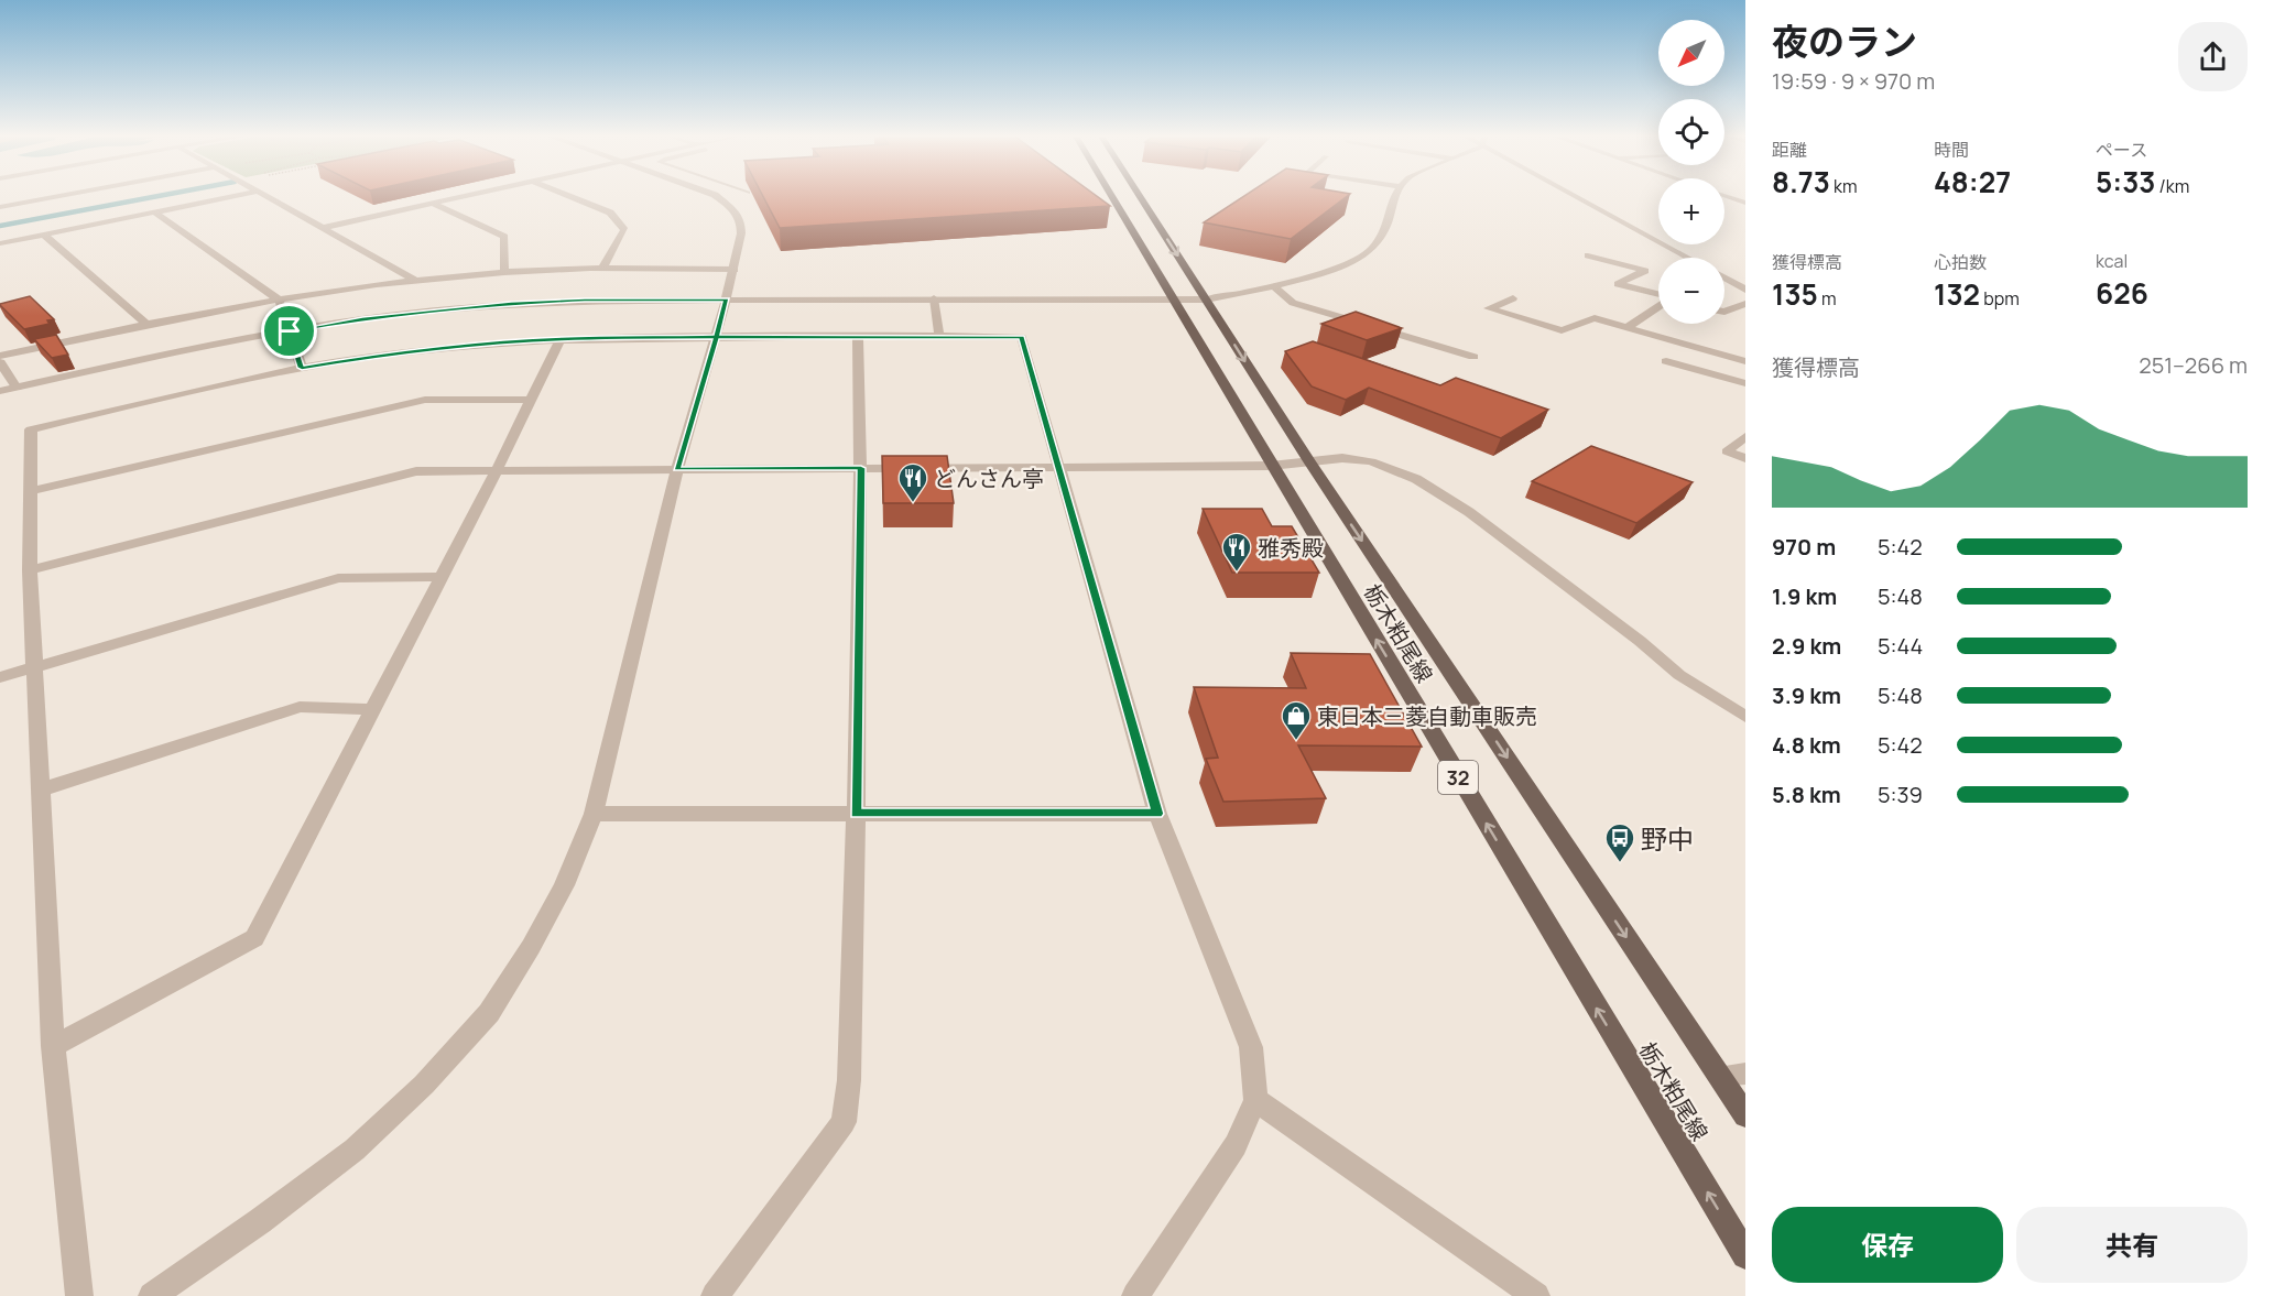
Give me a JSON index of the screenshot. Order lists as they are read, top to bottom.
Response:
{
  "streets": {
    "main road": ["栃木粕尾線", "32"]
  },
  "places": {
    "restaurant": ["どんさん亭", "雅秀殿"],
    "shop": ["東日本三菱自動車販売"],
    "bus stop": ["野中"]
  },
  "north": "bottom left",
  "page": {
    "heading": ["夜のラン", "19:59 · 9 × 970 m"],
    "map_buttons": ["+", "−"],
    "stats": [
      ["距離", "8.73 km"],
      ["時間", "48:27"],
      ["ペース", "5:33 /km"],
      ["獲得標高", "135 m"],
      ["心拍数", "132 bpm"],
      ["kcal", "626"]
    ],
    "chart": ["獲得標高", "251–266 m"],
    "list": [
      {
        "name": "970 m",
        "note": "5:42"
      },
      {
        "name": "1.9 km",
        "note": "5:48"
      },
      {
        "name": "2.9 km",
        "note": "5:44"
      },
      {
        "name": "3.9 km",
        "note": "5:48"
      },
      {
        "name": "4.8 km",
        "note": "5:42"
      },
      {
        "name": "5.8 km",
        "note": "5:39"
      }
    ],
    "buttons": ["保存", "共有"]
  }
}
